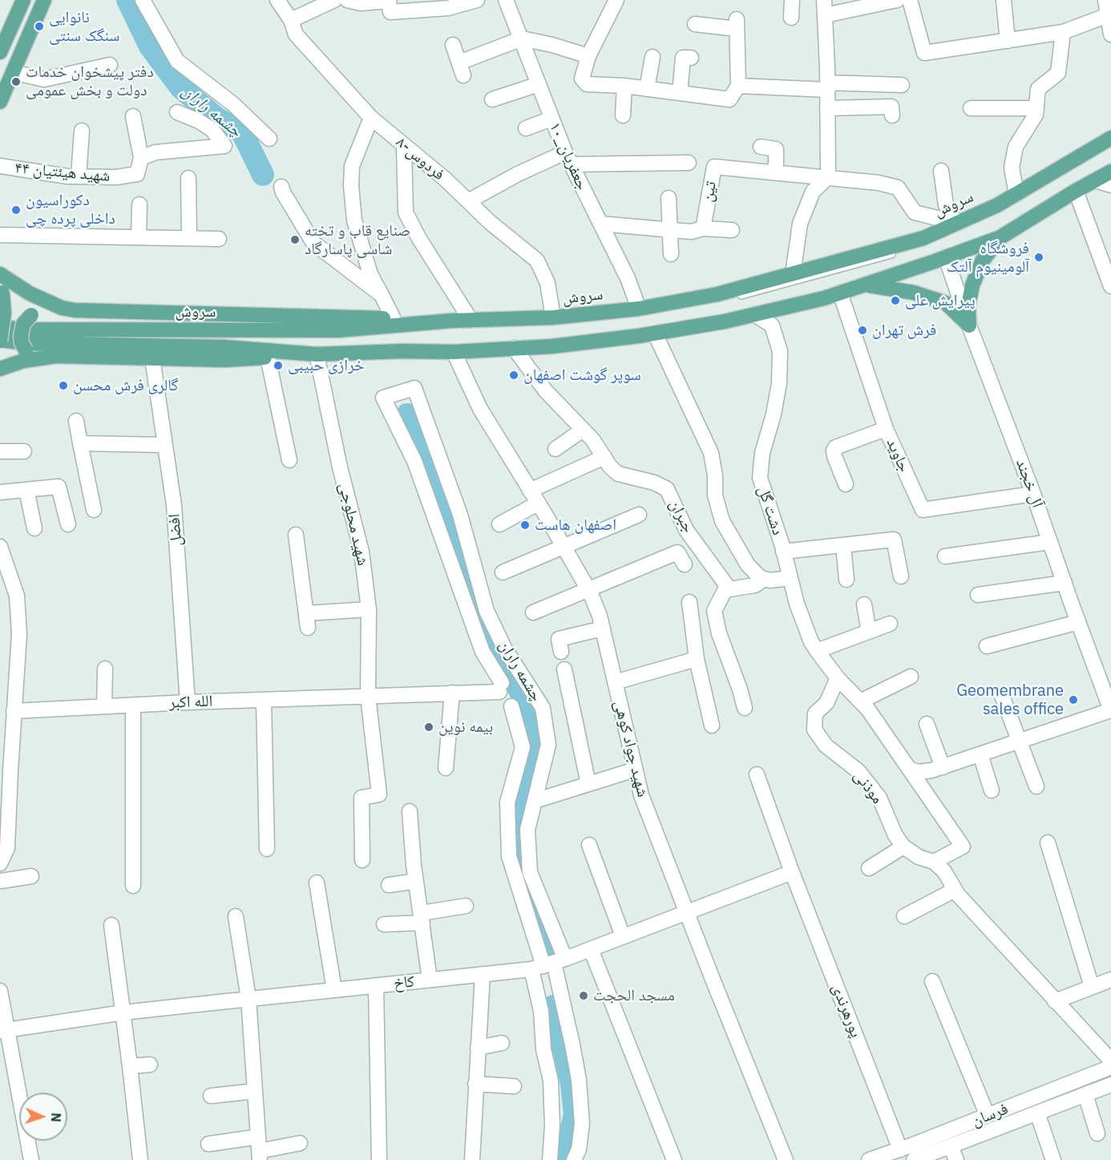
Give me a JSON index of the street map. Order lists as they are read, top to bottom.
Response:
{
  "streets": {
    "main road": ["سروش"],
    "street": [
      "۱۰_جعفریان",
      "۸-فردوس",
      "شهید هیئتیان ۴۴",
      "تین",
      "جاوید",
      "آل خجند",
      "دشت گل",
      "جبران",
      "شهید محلوجی",
      "افضل",
      "چشمه راران",
      "الله اکبر",
      "شهید جواد کوهی",
      "موذنی",
      "کاخ",
      "پورهرندی",
      "فرسان"
    ]
  },
  "crossings": [
    ["۱۰_جعفریان", "سروش"],
    ["۸-فردوس", "سروش"],
    ["تین", "سروش"],
    ["جاوید", "آل خجند"],
    ["دشت گل", "موذنی"],
    ["شهید محلوجی", "الله اکبر"],
    ["افضل", "الله اکبر"],
    ["چشمه راران", "الله اکبر"],
    ["چشمه راران", "کاخ"],
    ["شهید جواد کوهی", "کاخ"],
    ["کاخ", "پورهرندی"],
    ["پورهرندی", "فرسان"]
  ],
  "water": ["چشمه راران"],
  "places": [
    "نانوایی سنگک سنتی",
    "دفتر پیشخوان خدمات دولت و بخش عمومی",
    "دکوراسیون داخلی پرده چی",
    "صنایع قاب و تخته شاسی پاسارگاد",
    "فروشگاه آلومینیوم آلتک",
    "پیرایش علی",
    "فرش تهران",
    "خرازی حبیبی",
    "سوپر گوشت اصفهان",
    "گالری فرش محسن",
    "اصفهان هاست",
    "Geomembrane sales office",
    "بیمه نوین",
    "مسجد الحجت"
  ],
  "north": "right"
}
